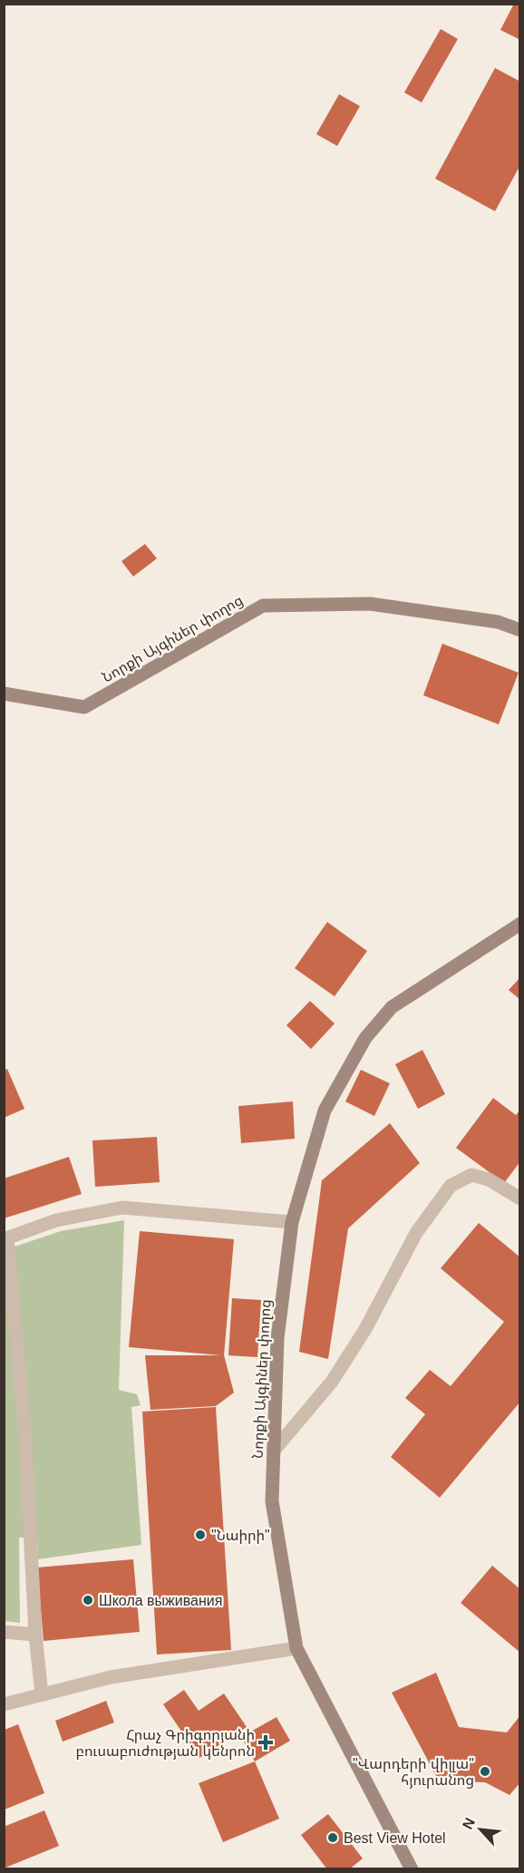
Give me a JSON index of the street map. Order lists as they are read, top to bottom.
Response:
{
  "streets": {
    "street": ["Նորքի Այգիներ փողոց"]
  },
  "places": {
    "other": [
      "\"Նաիրի\"",
      "Школа выживания",
      "\"Վարդերի վիլլա\" հյուրանոց",
      "Best View Hotel"
    ],
    "health": ["Հրաչ Գրիգորյանի բուսաբուժության կենրոն"]
  },
  "north": "top left"
}
